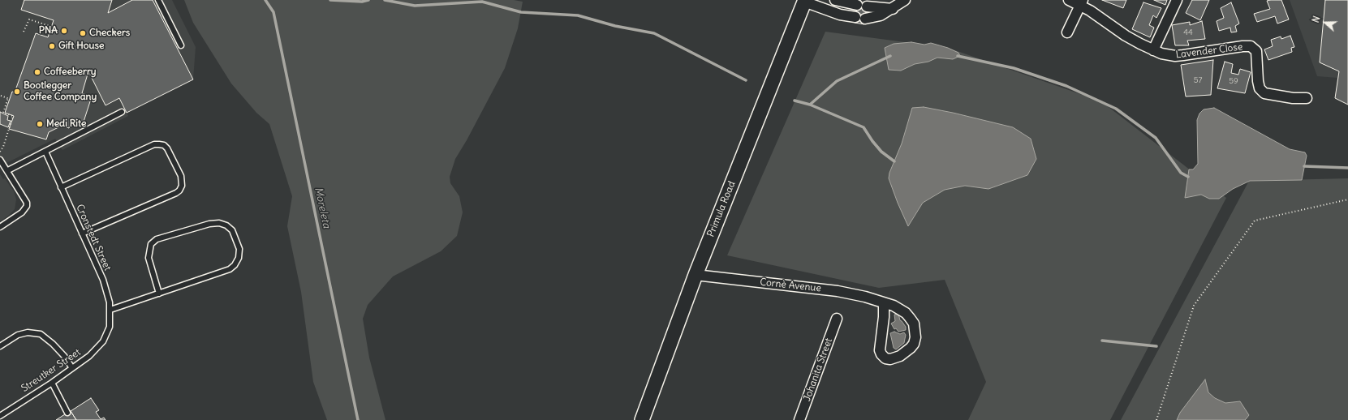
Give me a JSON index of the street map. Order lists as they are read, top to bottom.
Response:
{
  "streets": {
    "street": [
      "Lavender Close",
      "Primula Road",
      "Cornè Avenue",
      "Johanita Street"
    ],
    "lane": ["Cronstedt Street", "Streutker Street"]
  },
  "crossings": [
    ["Primula Road", "Cornè Avenue"],
    ["Cronstedt Street", "Streutker Street"]
  ],
  "water": ["Moreleta"],
  "places": [
    "PNA",
    "Checkers",
    "Gift House",
    "Coffeeberry",
    "Bootlegger Coffee Company",
    "Medi Rite"
  ],
  "house_numbers": ["44", "57", "59"],
  "north": "left"
}
